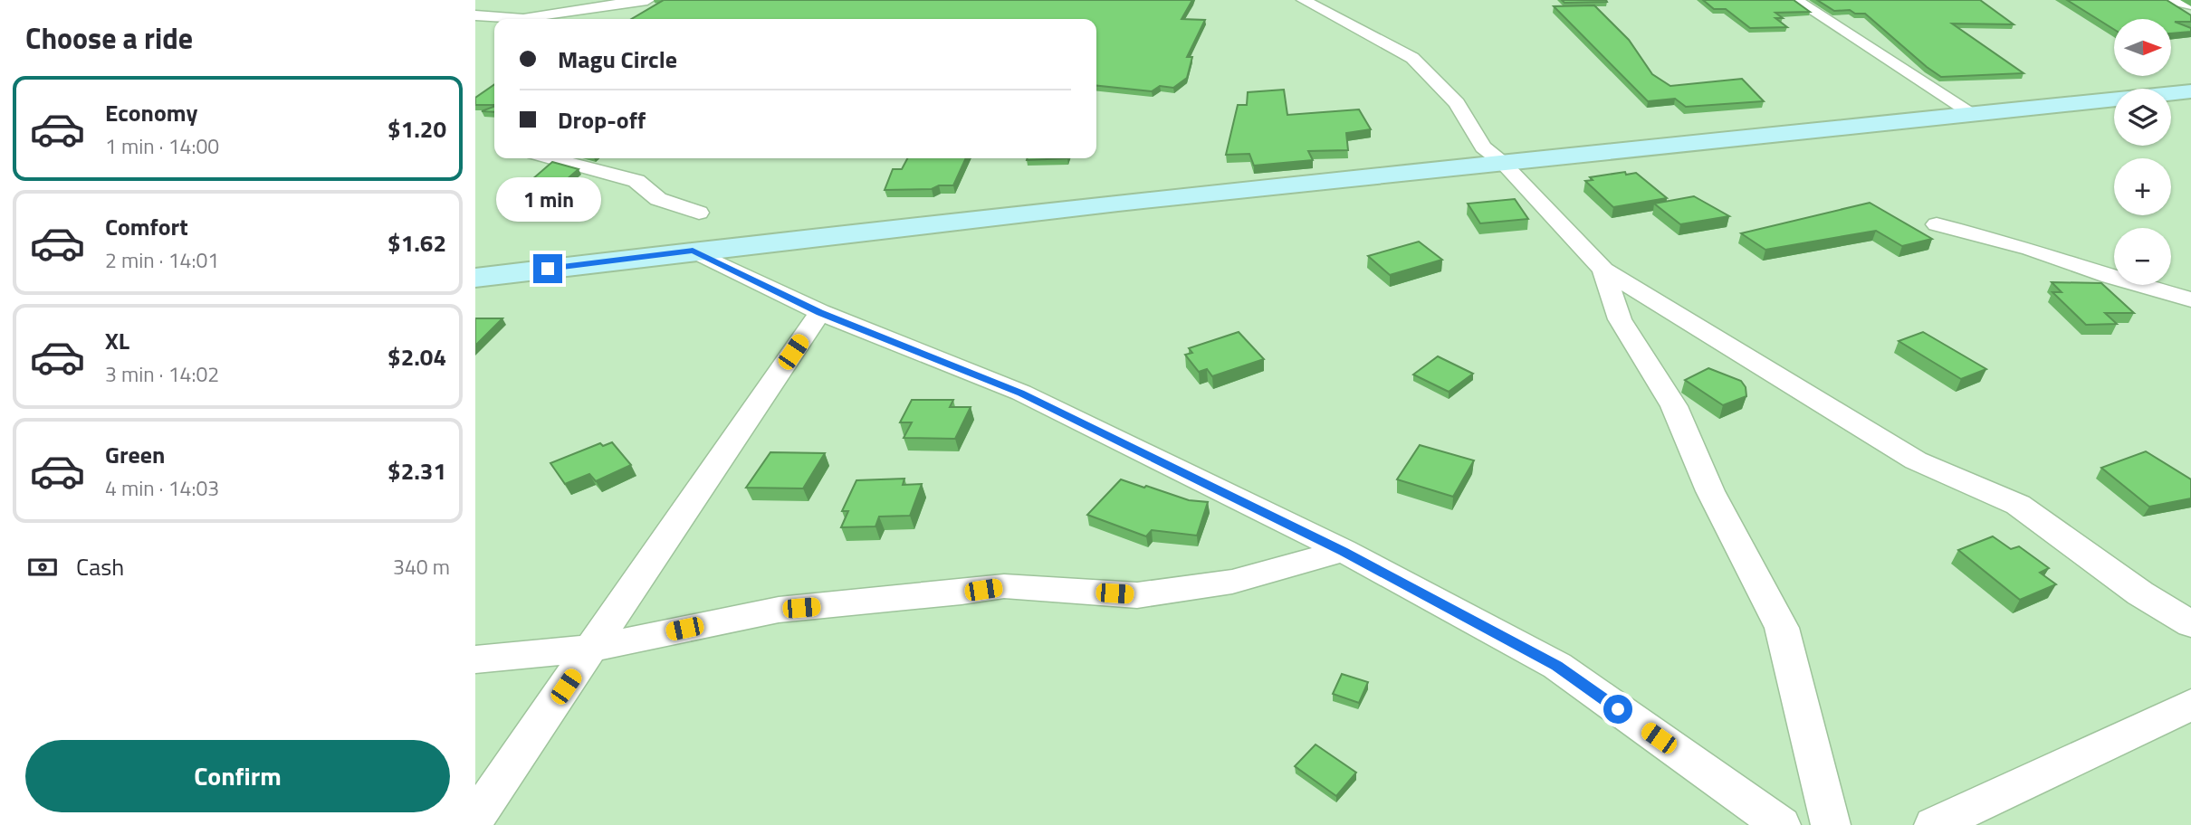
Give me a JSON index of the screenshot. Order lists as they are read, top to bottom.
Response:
{
  "north": "right",
  "page": {
    "heading": "Choose a ride",
    "map_buttons": ["+", "−"],
    "banner": ["Magu Circle", "Drop-off"],
    "list": [
      {
        "name": "Economy",
        "note": "1 min · 14:00",
        "value": "$1.20"
      },
      {
        "name": "Comfort",
        "note": "2 min · 14:01",
        "value": "$1.62"
      },
      {
        "name": "XL",
        "note": "3 min · 14:02",
        "value": "$2.04"
      },
      {
        "name": "Green",
        "note": "4 min · 14:03",
        "value": "$2.31"
      }
    ],
    "bubble": "1 min",
    "pay": ["Cash", "340 m"],
    "buttons": "Confirm"
  }
}
